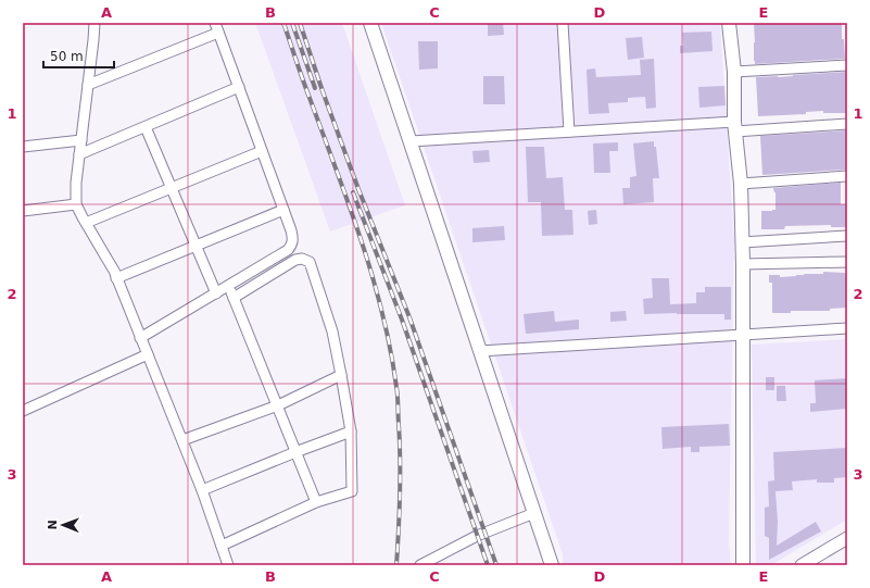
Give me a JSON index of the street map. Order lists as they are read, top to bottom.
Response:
{
  "scale_bar": "50 m",
  "north": "left",
  "grid": {
    "columns": [
      "A",
      "B",
      "C",
      "D",
      "E"
    ],
    "rows": ["1", "2", "3"]
  }
}
